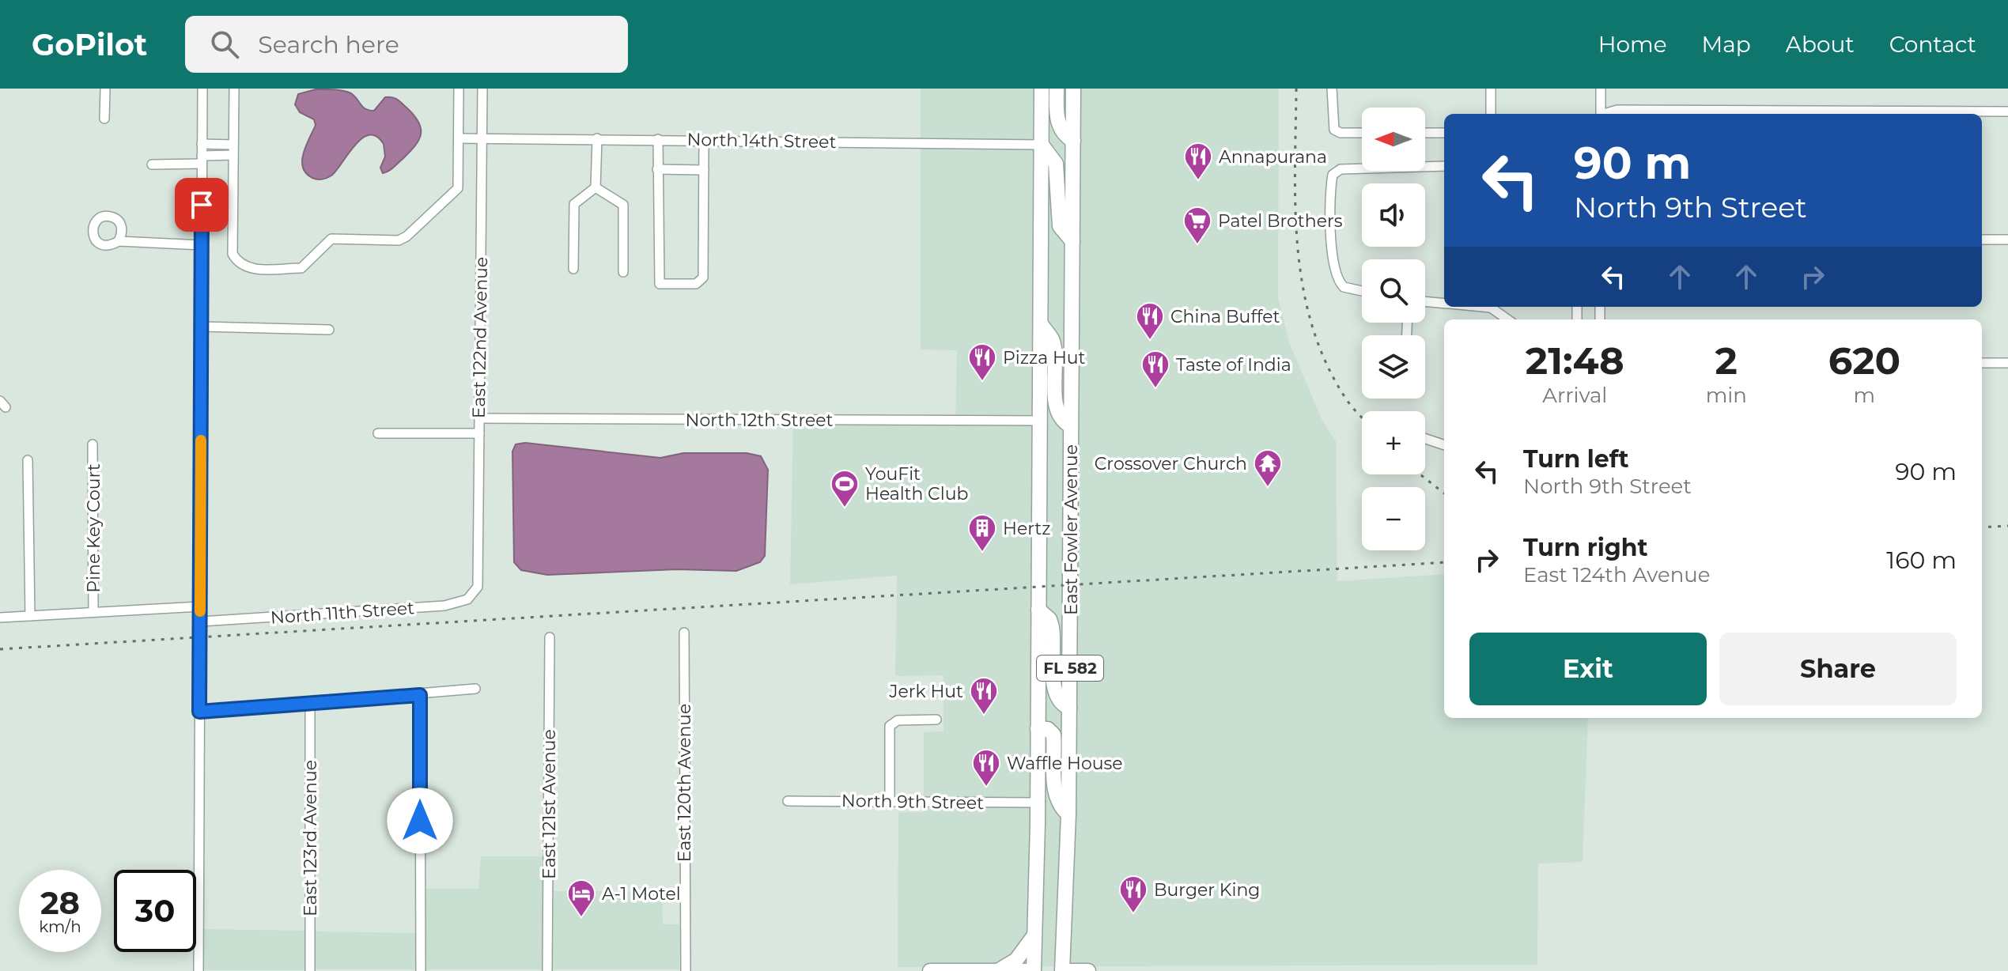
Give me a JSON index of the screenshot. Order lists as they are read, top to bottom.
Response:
{
  "streets": {
    "main road": ["East Fowler Avenue", "FL 582"],
    "street": [
      "North 14th Street",
      "East 122nd Avenue",
      "North 12th Street",
      "Pine Key Court",
      "North 11th Street",
      "East 120th Avenue",
      "North 9th Street",
      "East 121st Avenue",
      "East 123rd Avenue"
    ]
  },
  "crossings": [
    ["North 14th Street", "East 122nd Avenue"],
    ["North 14th Street", "East Fowler Avenue"],
    ["East 122nd Avenue", "North 12th Street"],
    ["East 122nd Avenue", "North 11th Street"],
    ["North 12th Street", "East Fowler Avenue"],
    ["East Fowler Avenue", "North 9th Street"]
  ],
  "places": {
    "restaurant": [
      "Annapurana",
      "China Buffet",
      "Pizza Hut",
      "Taste of India",
      "Jerk Hut",
      "Waffle House",
      "Burger King"
    ],
    "supermarket": ["Patel Brothers"],
    "temple": ["Crossover Church"],
    "sports": ["YouFit Health Club"],
    "building": ["Hertz"],
    "hotel": ["A-1 Motel"]
  },
  "north": "left",
  "page": {
    "header": "GoPilot",
    "search": "Search here",
    "nav": [
      "Home",
      "Map",
      "About",
      "Contact"
    ],
    "map_buttons": ["+", "−"],
    "turn": ["90 m", "North 9th Street"],
    "eta": [
      "21:48",
      "Arrival",
      "2",
      "min",
      "620",
      "m"
    ],
    "list": [
      {
        "name": "Turn left",
        "note": "North 9th Street",
        "value": "90 m"
      },
      {
        "name": "Turn right",
        "note": "East 124th Avenue",
        "value": "160 m"
      }
    ],
    "buttons": ["Exit", "Share"],
    "speed": "28 km/h",
    "limit": "30"
  }
}
